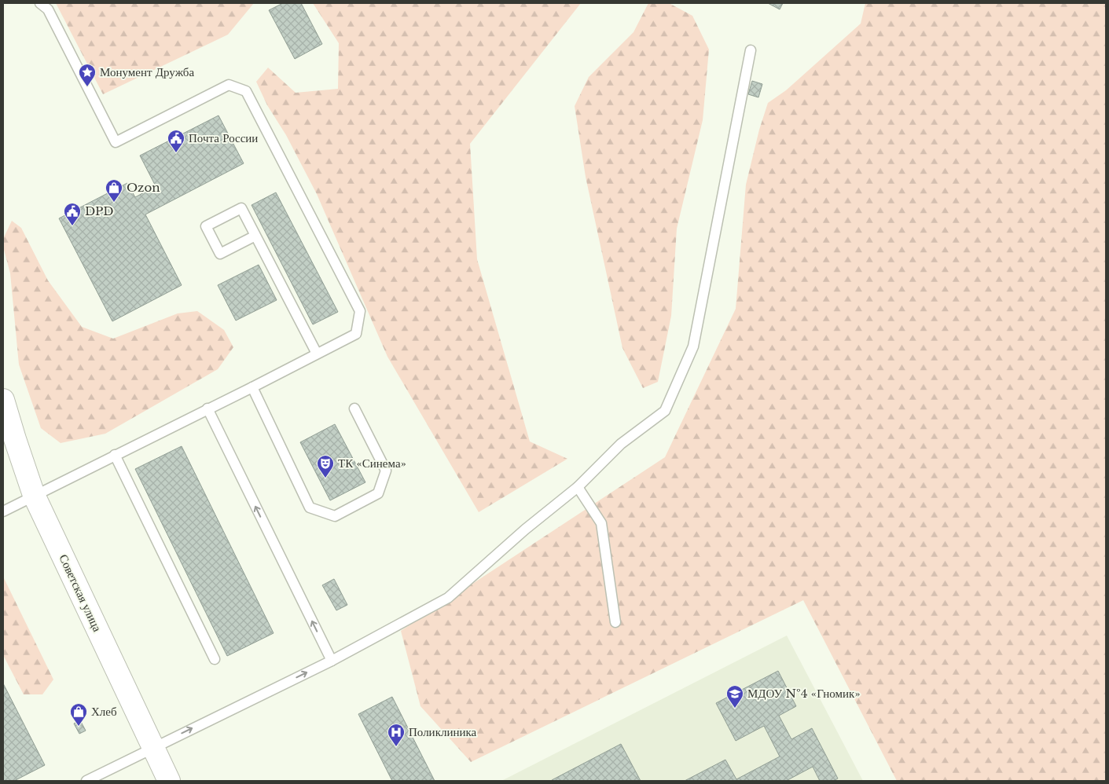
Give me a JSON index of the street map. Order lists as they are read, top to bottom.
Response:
{
  "streets": {
    "street": ["Советская улица"]
  },
  "places": {
    "place": ["Монумент Дружба"],
    "public building": ["Почта России", "DPD"],
    "shop": ["Ozon", "Хлеб"],
    "theatre": ["ТК «Синема»"],
    "school or university": ["МДОУ №4 «Гномик»"],
    "hospital": ["Поликлиника"]
  }
}
